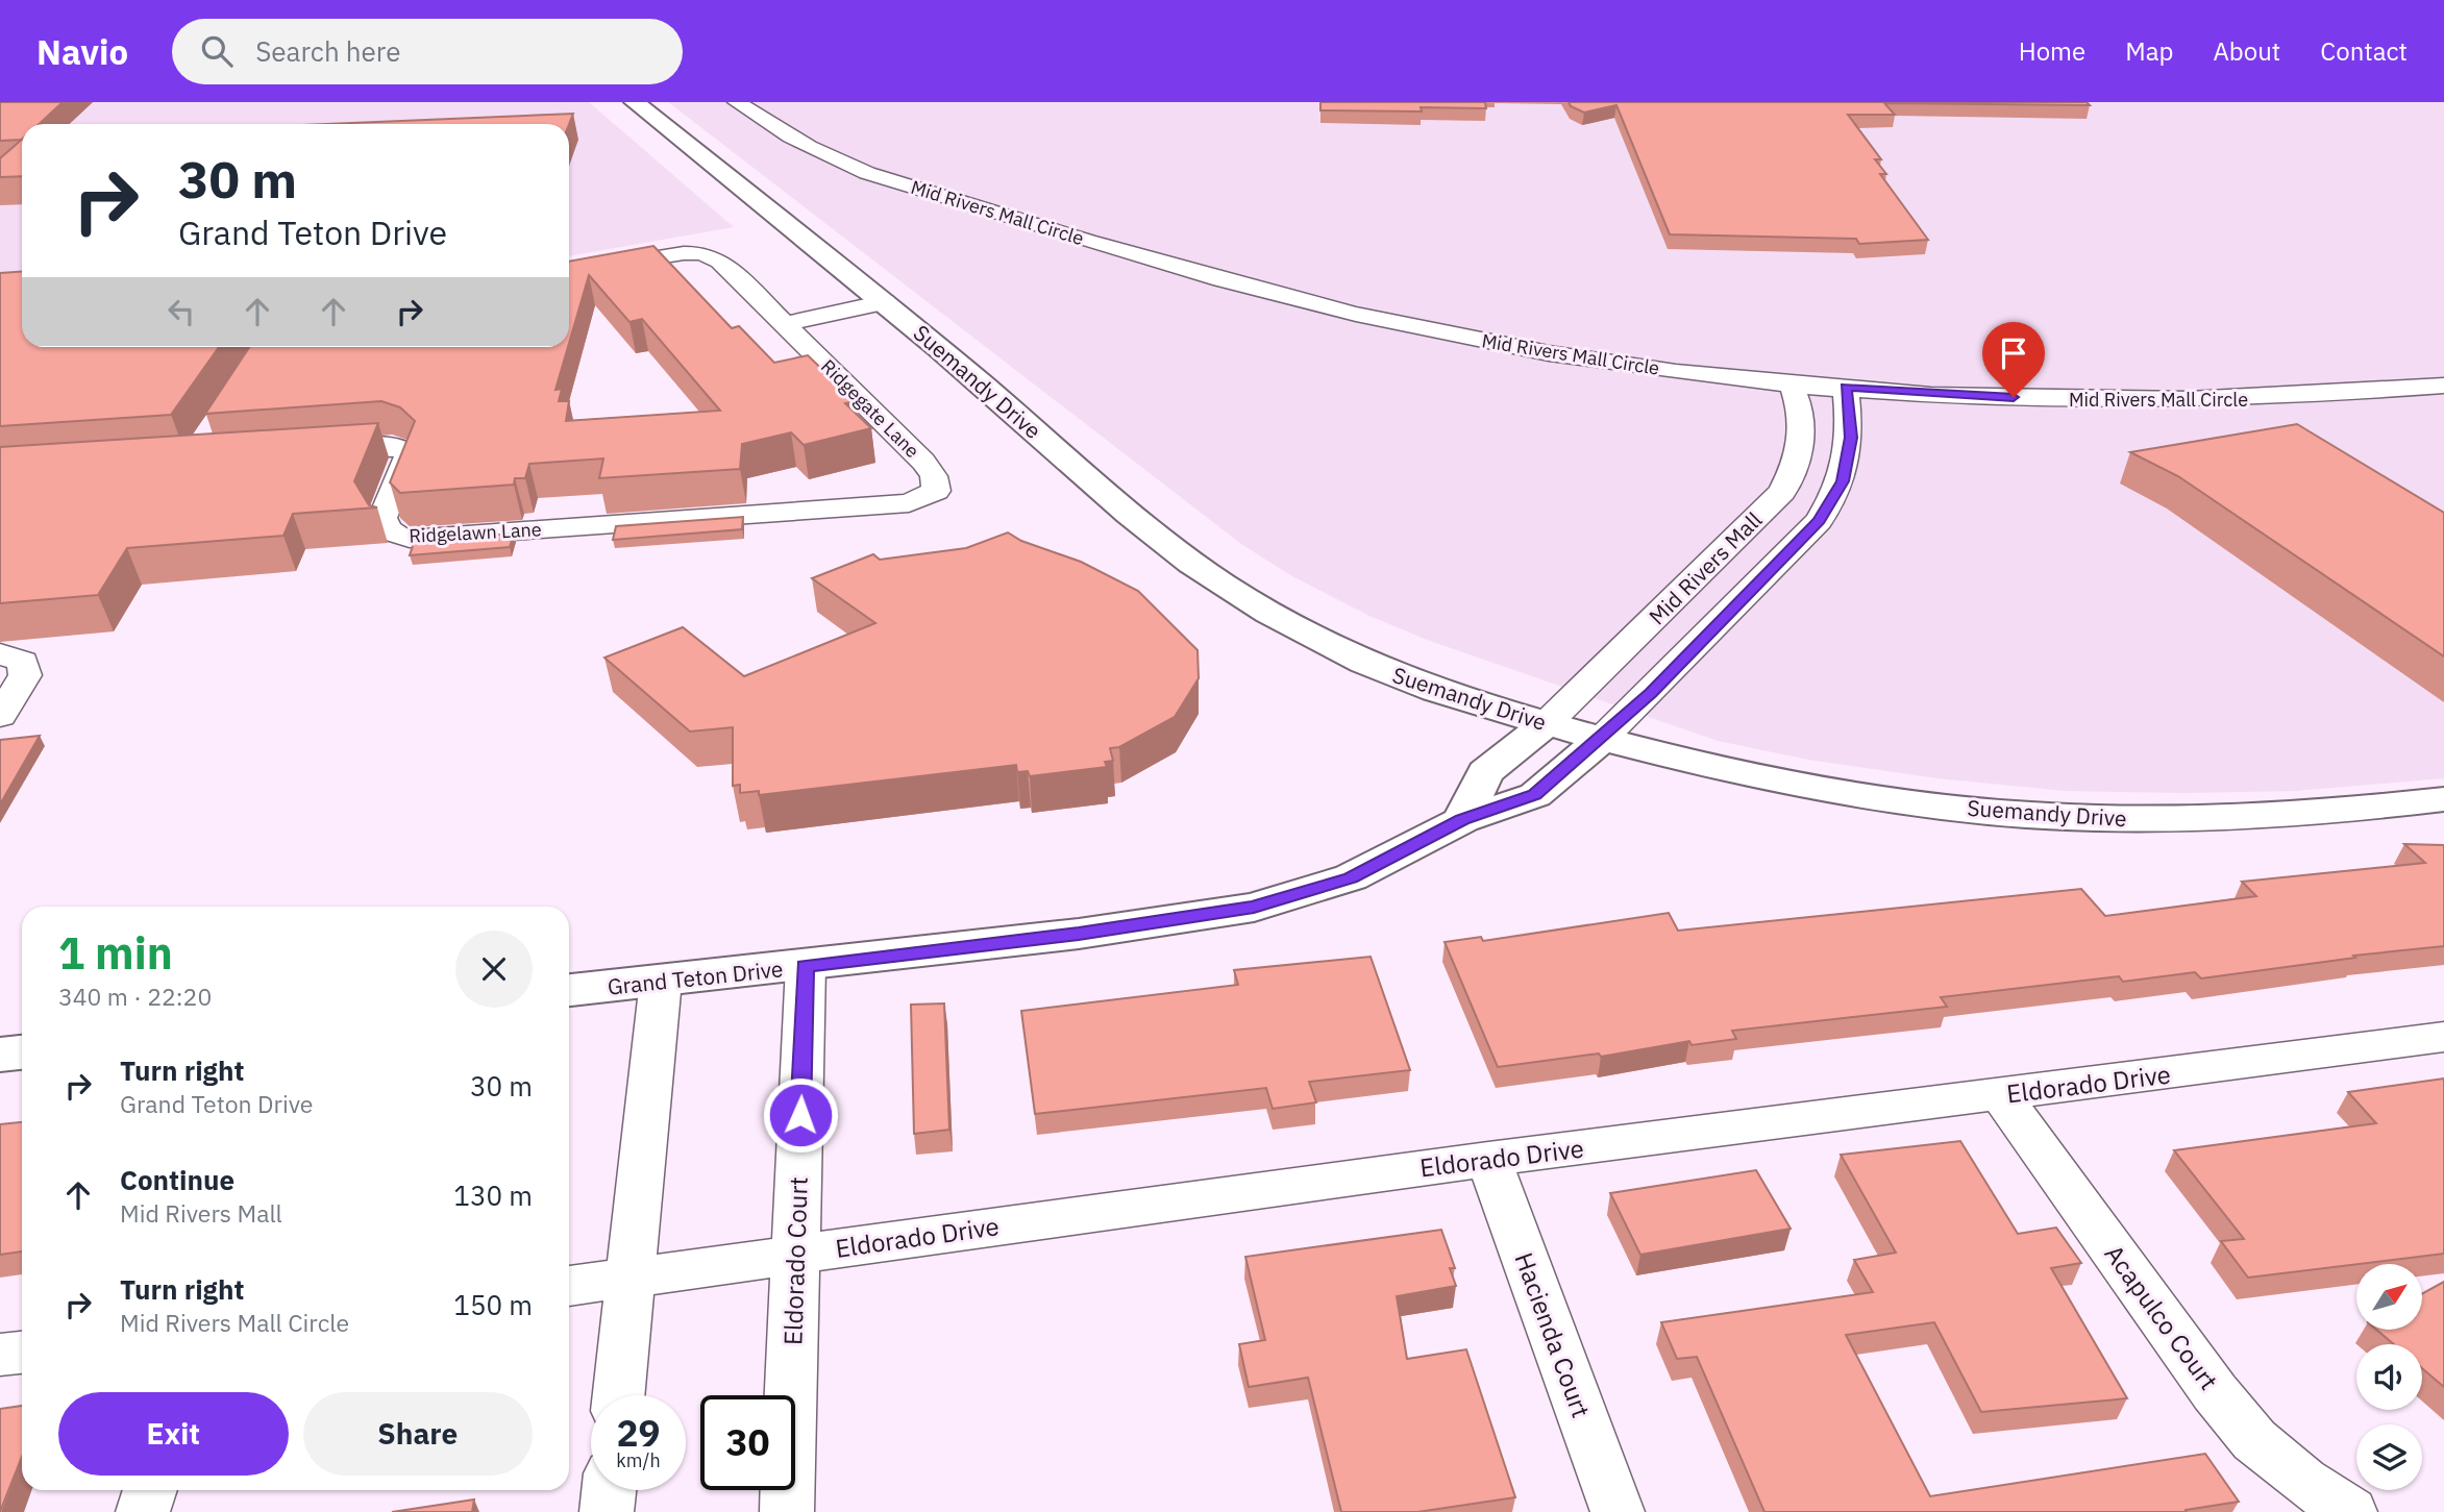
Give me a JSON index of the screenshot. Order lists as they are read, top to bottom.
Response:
{
  "streets": {
    "street": [
      "Mid Rivers Mall Circle",
      "Suemandy Drive",
      "Ridgegate Lane",
      "Ridgelawn Lane",
      "Mid Rivers Mall",
      "Grand Teton Drive",
      "Eldorado Drive",
      "Eldorado Court",
      "Acapulco Court",
      "Hacienda Court"
    ]
  },
  "crossings": [
    ["Mid Rivers Mall Circle", "Mid Rivers Mall"],
    ["Suemandy Drive", "Mid Rivers Mall"],
    ["Suemandy Drive", "Grand Teton Drive"],
    ["Ridgegate Lane", "Ridgelawn Lane"],
    ["Grand Teton Drive", "Eldorado Court"],
    ["Eldorado Drive", "Eldorado Court"],
    ["Eldorado Drive", "Acapulco Court"],
    ["Eldorado Drive", "Hacienda Court"]
  ],
  "north": "top right",
  "page": {
    "header": "Navio",
    "search": "Search here",
    "nav": [
      "Home",
      "Map",
      "About",
      "Contact"
    ],
    "turn": ["30 m", "Grand Teton Drive"],
    "heading": ["1 min", "340 m · 22:20"],
    "list": [
      {
        "name": "Turn right",
        "note": "Grand Teton Drive",
        "value": "30 m"
      },
      {
        "name": "Continue",
        "note": "Mid Rivers Mall",
        "value": "130 m"
      },
      {
        "name": "Turn right",
        "note": "Mid Rivers Mall Circle",
        "value": "150 m"
      }
    ],
    "buttons": ["Exit", "Share"],
    "speed": "29 km/h",
    "limit": "30"
  }
}
